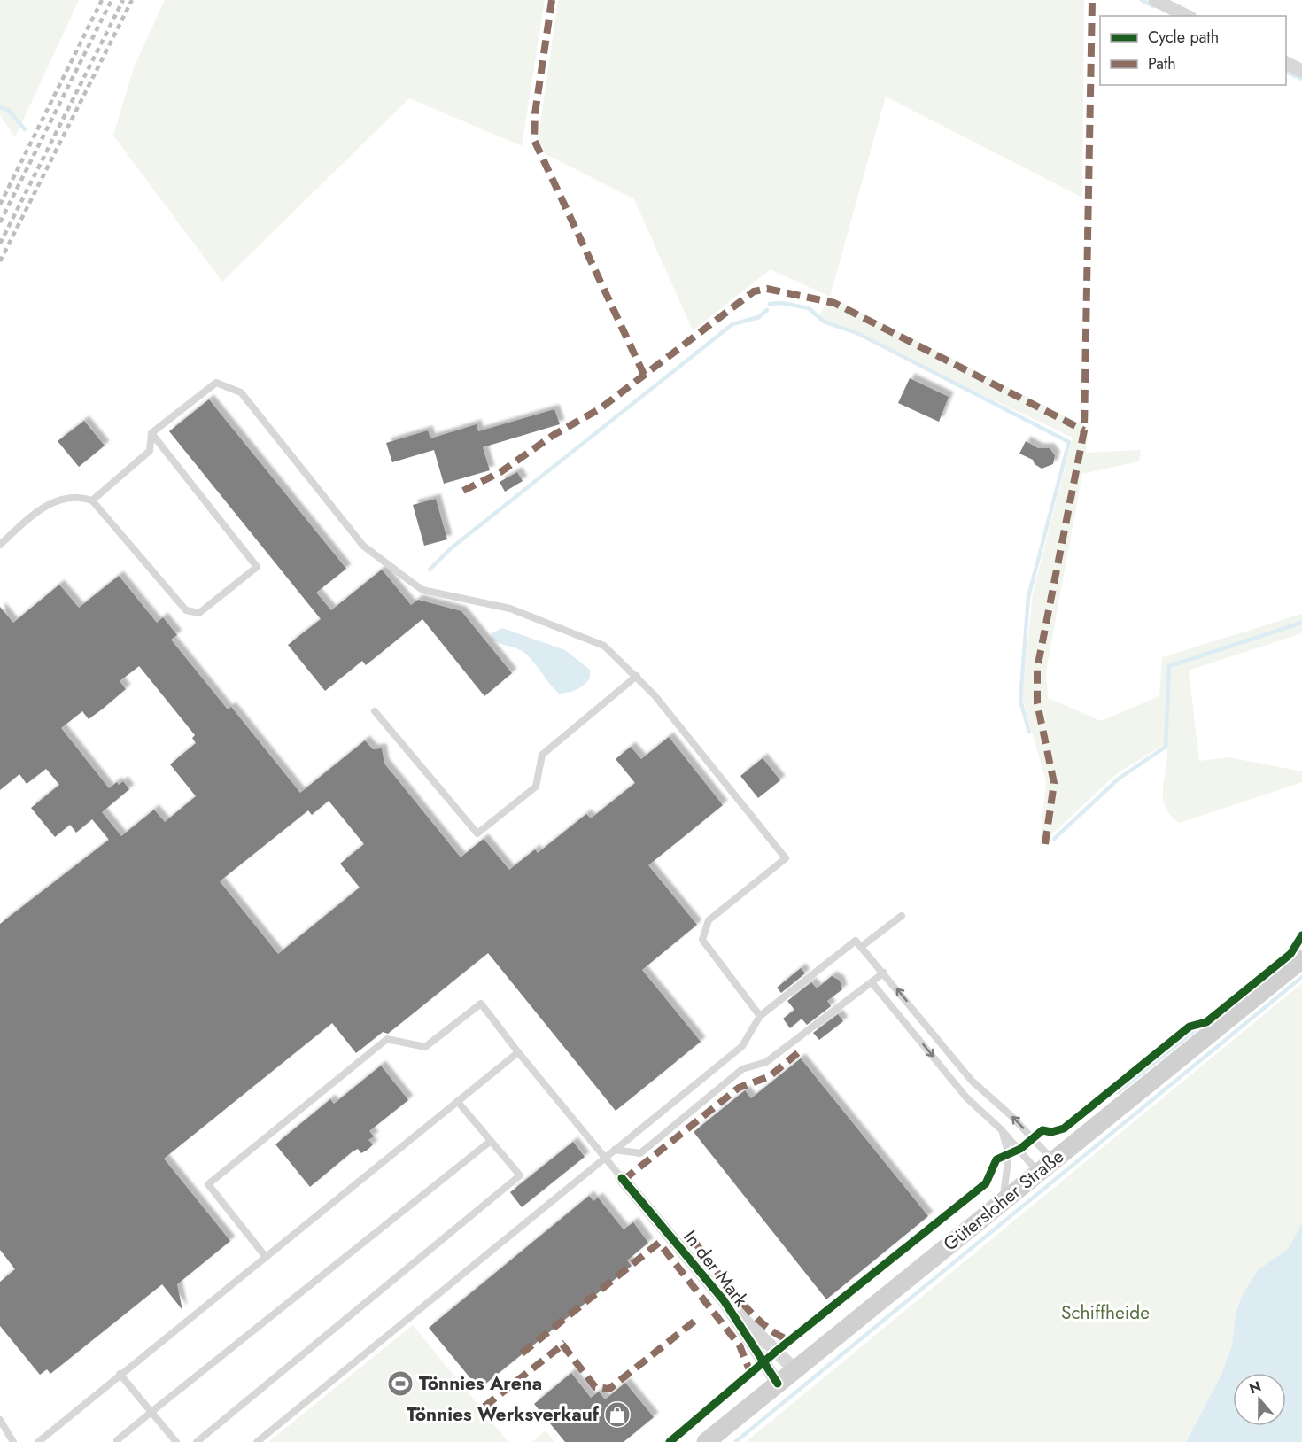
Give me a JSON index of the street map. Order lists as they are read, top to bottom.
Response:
{
  "streets": {
    "main road": ["Gütersloher Straße"],
    "street": ["In der Mark"]
  },
  "crossings": [
    ["Gütersloher Straße", "In der Mark"]
  ],
  "parks": ["Schiffheide"],
  "places": {
    "sports": ["Tönnies Arena"],
    "shop": ["Tönnies Werksverkauf"]
  },
  "legend": ["Cycle path", "Path"],
  "north": "top"
}
